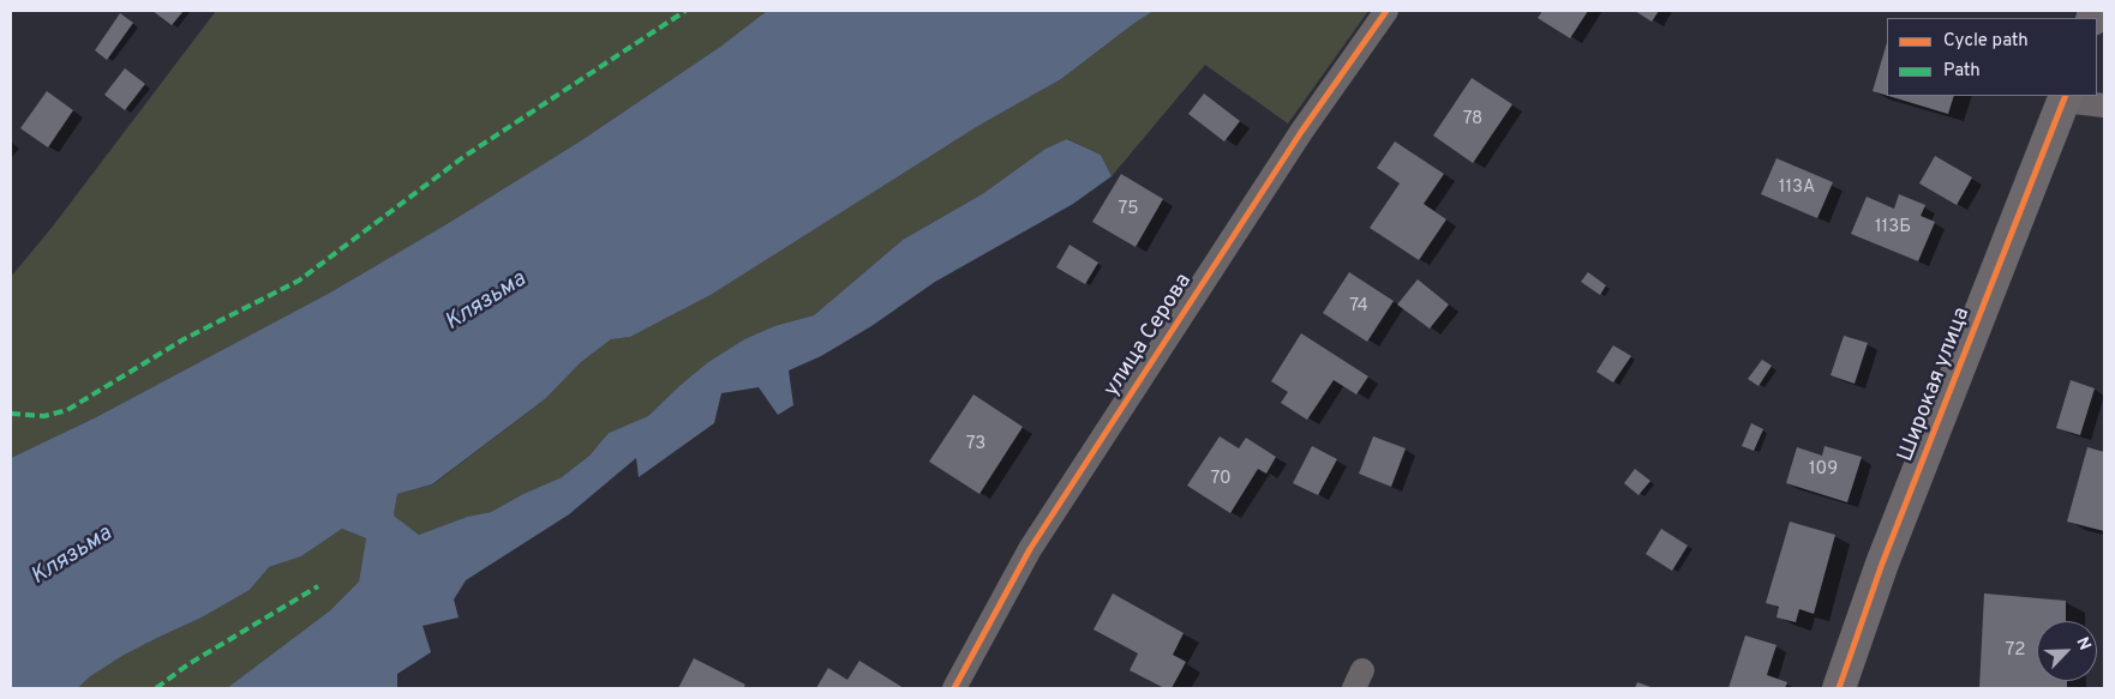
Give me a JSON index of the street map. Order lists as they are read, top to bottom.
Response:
{
  "streets": {
    "street": ["улица Серова", "Широкая улица"]
  },
  "water": ["Клязьма"],
  "house_numbers": [
    "78",
    "113А",
    "75",
    "113Б",
    "74",
    "73",
    "109",
    "70",
    "72"
  ],
  "legend": ["Cycle path", "Path"],
  "north": "top right"
}
